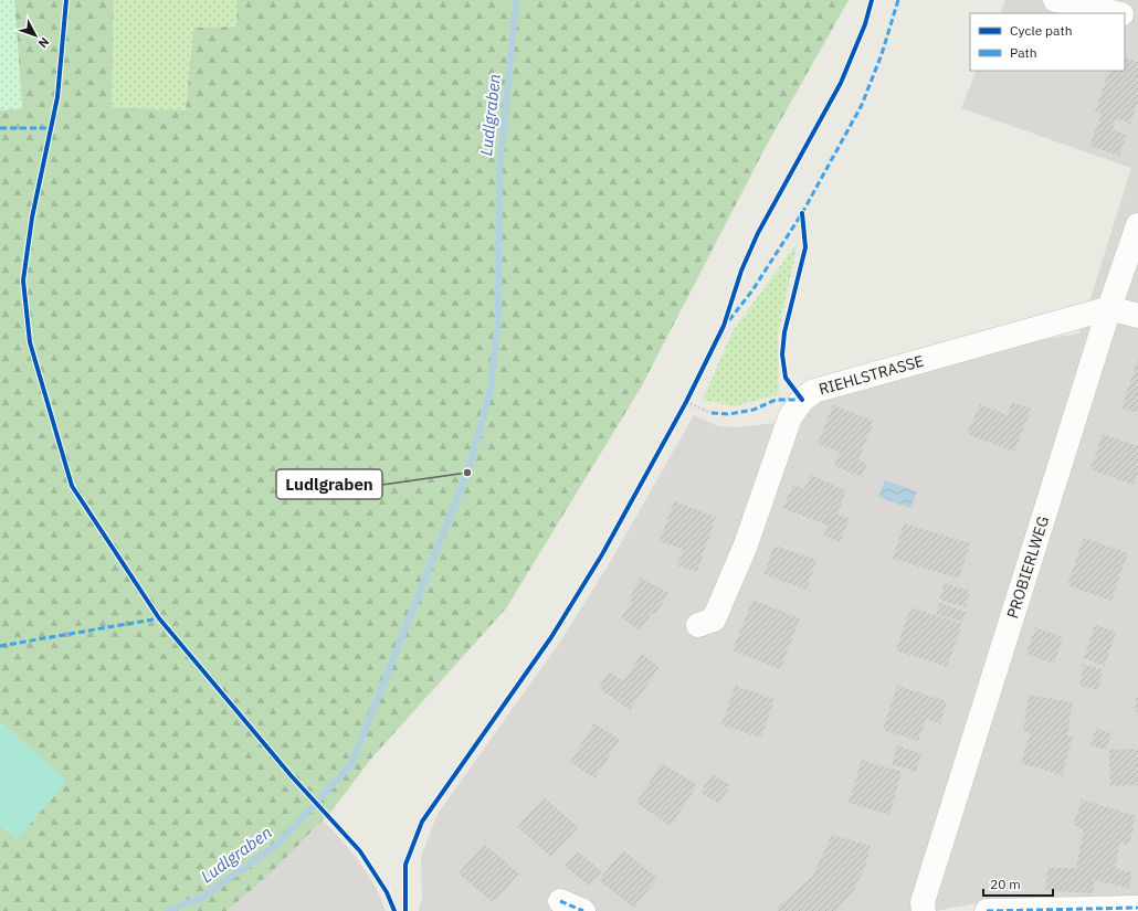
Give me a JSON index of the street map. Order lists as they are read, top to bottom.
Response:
{
  "streets": {
    "street": ["RIEHLSTRASSE", "PROBIERLWEG"]
  },
  "crossings": [
    ["RIEHLSTRASSE", "PROBIERLWEG"]
  ],
  "water": ["Ludlgraben"],
  "places": ["Ludlgraben"],
  "legend": ["Cycle path", "Path"],
  "scale_bar": "20 m",
  "north": "bottom right"
}
